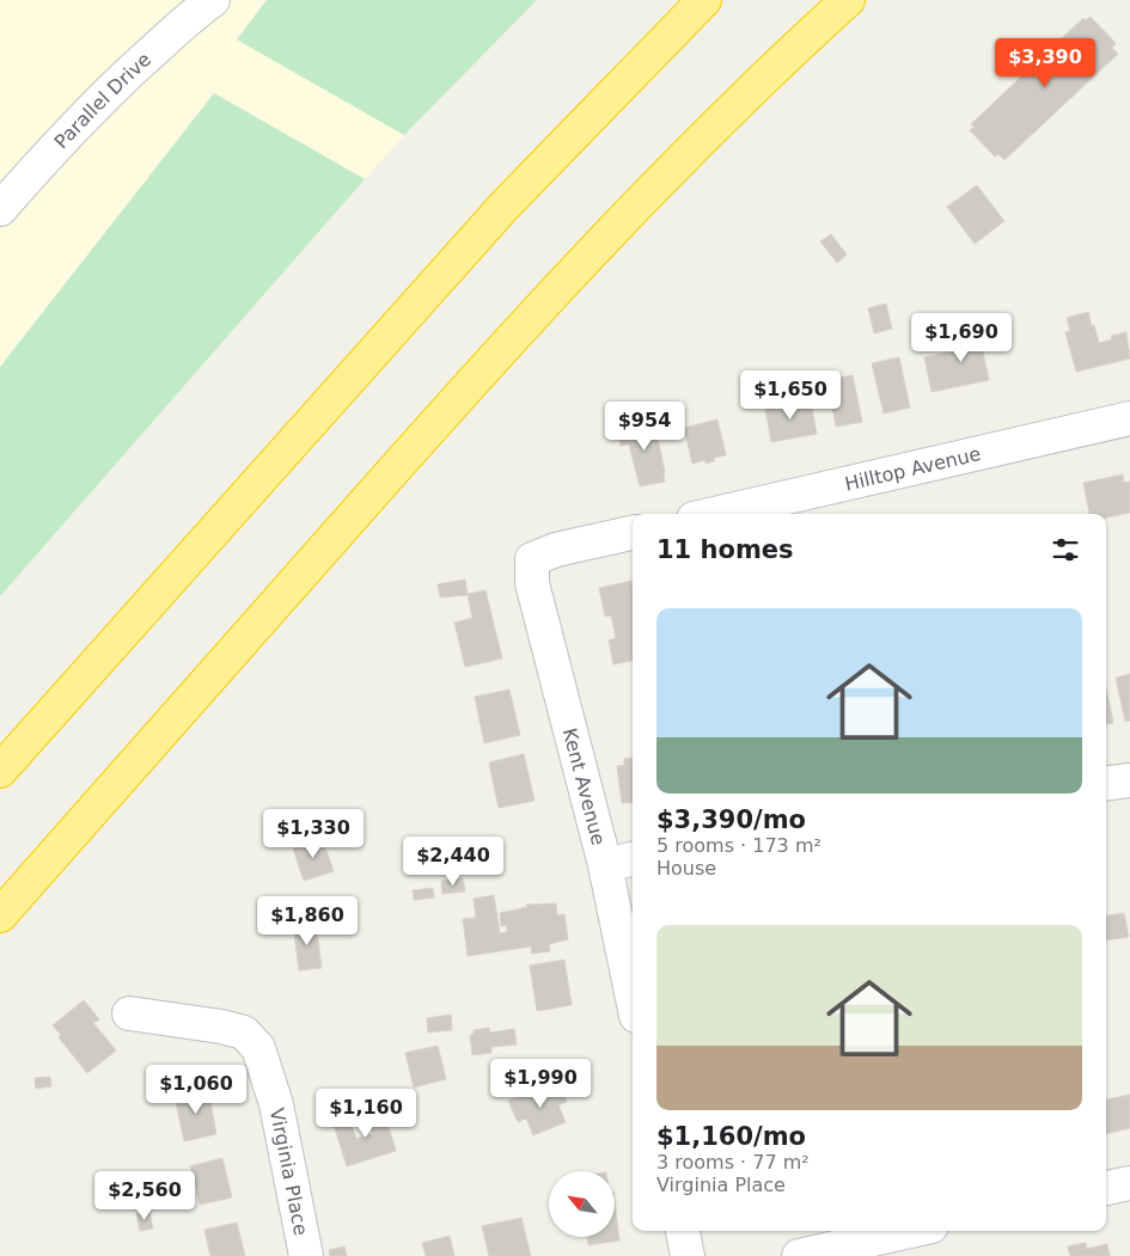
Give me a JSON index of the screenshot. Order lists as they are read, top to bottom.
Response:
{
  "streets": {
    "street": [
      "Parallel Drive",
      "Hilltop Avenue",
      "Kent Avenue",
      "Virginia Place"
    ]
  },
  "north": "top left",
  "page": {
    "price": [
      "$3,390",
      "$1,690",
      "$1,650",
      "$954",
      "$1,330",
      "$2,440",
      "$1,860",
      "$1,990",
      "$1,060",
      "$1,160",
      "$2,560"
    ],
    "heading": "11 homes",
    "list": [
      {
        "name": "$3,390/mo",
        "note": "5 rooms · 173 m² · House"
      },
      {
        "name": "$1,160/mo",
        "note": "3 rooms · 77 m² · Virginia Place"
      }
    ]
  }
}
